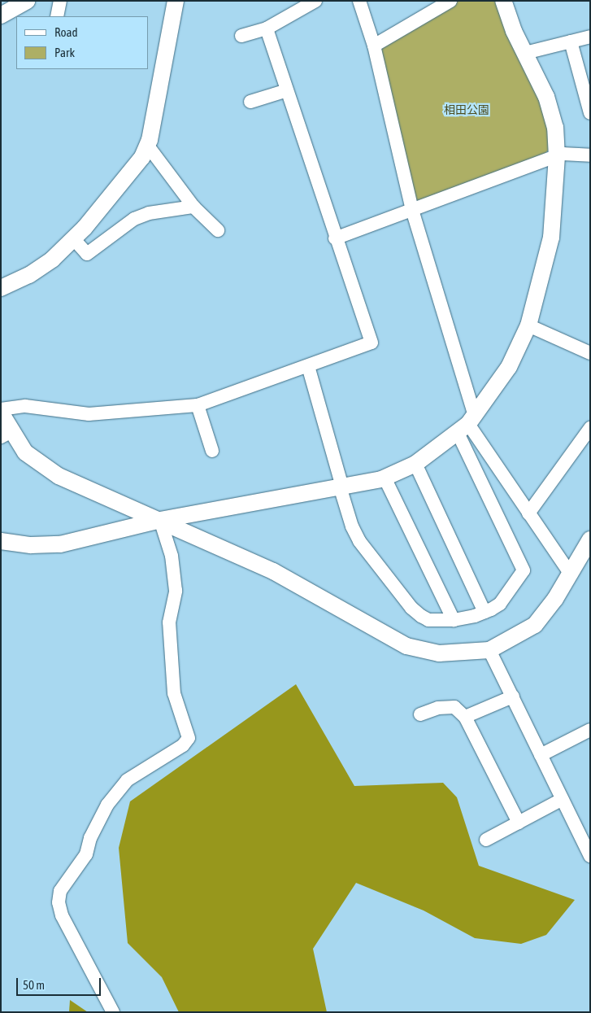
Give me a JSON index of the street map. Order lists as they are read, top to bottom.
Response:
{
  "parks": ["相田公園"],
  "legend": ["Road", "Park"],
  "scale_bar": "50 m"
}
